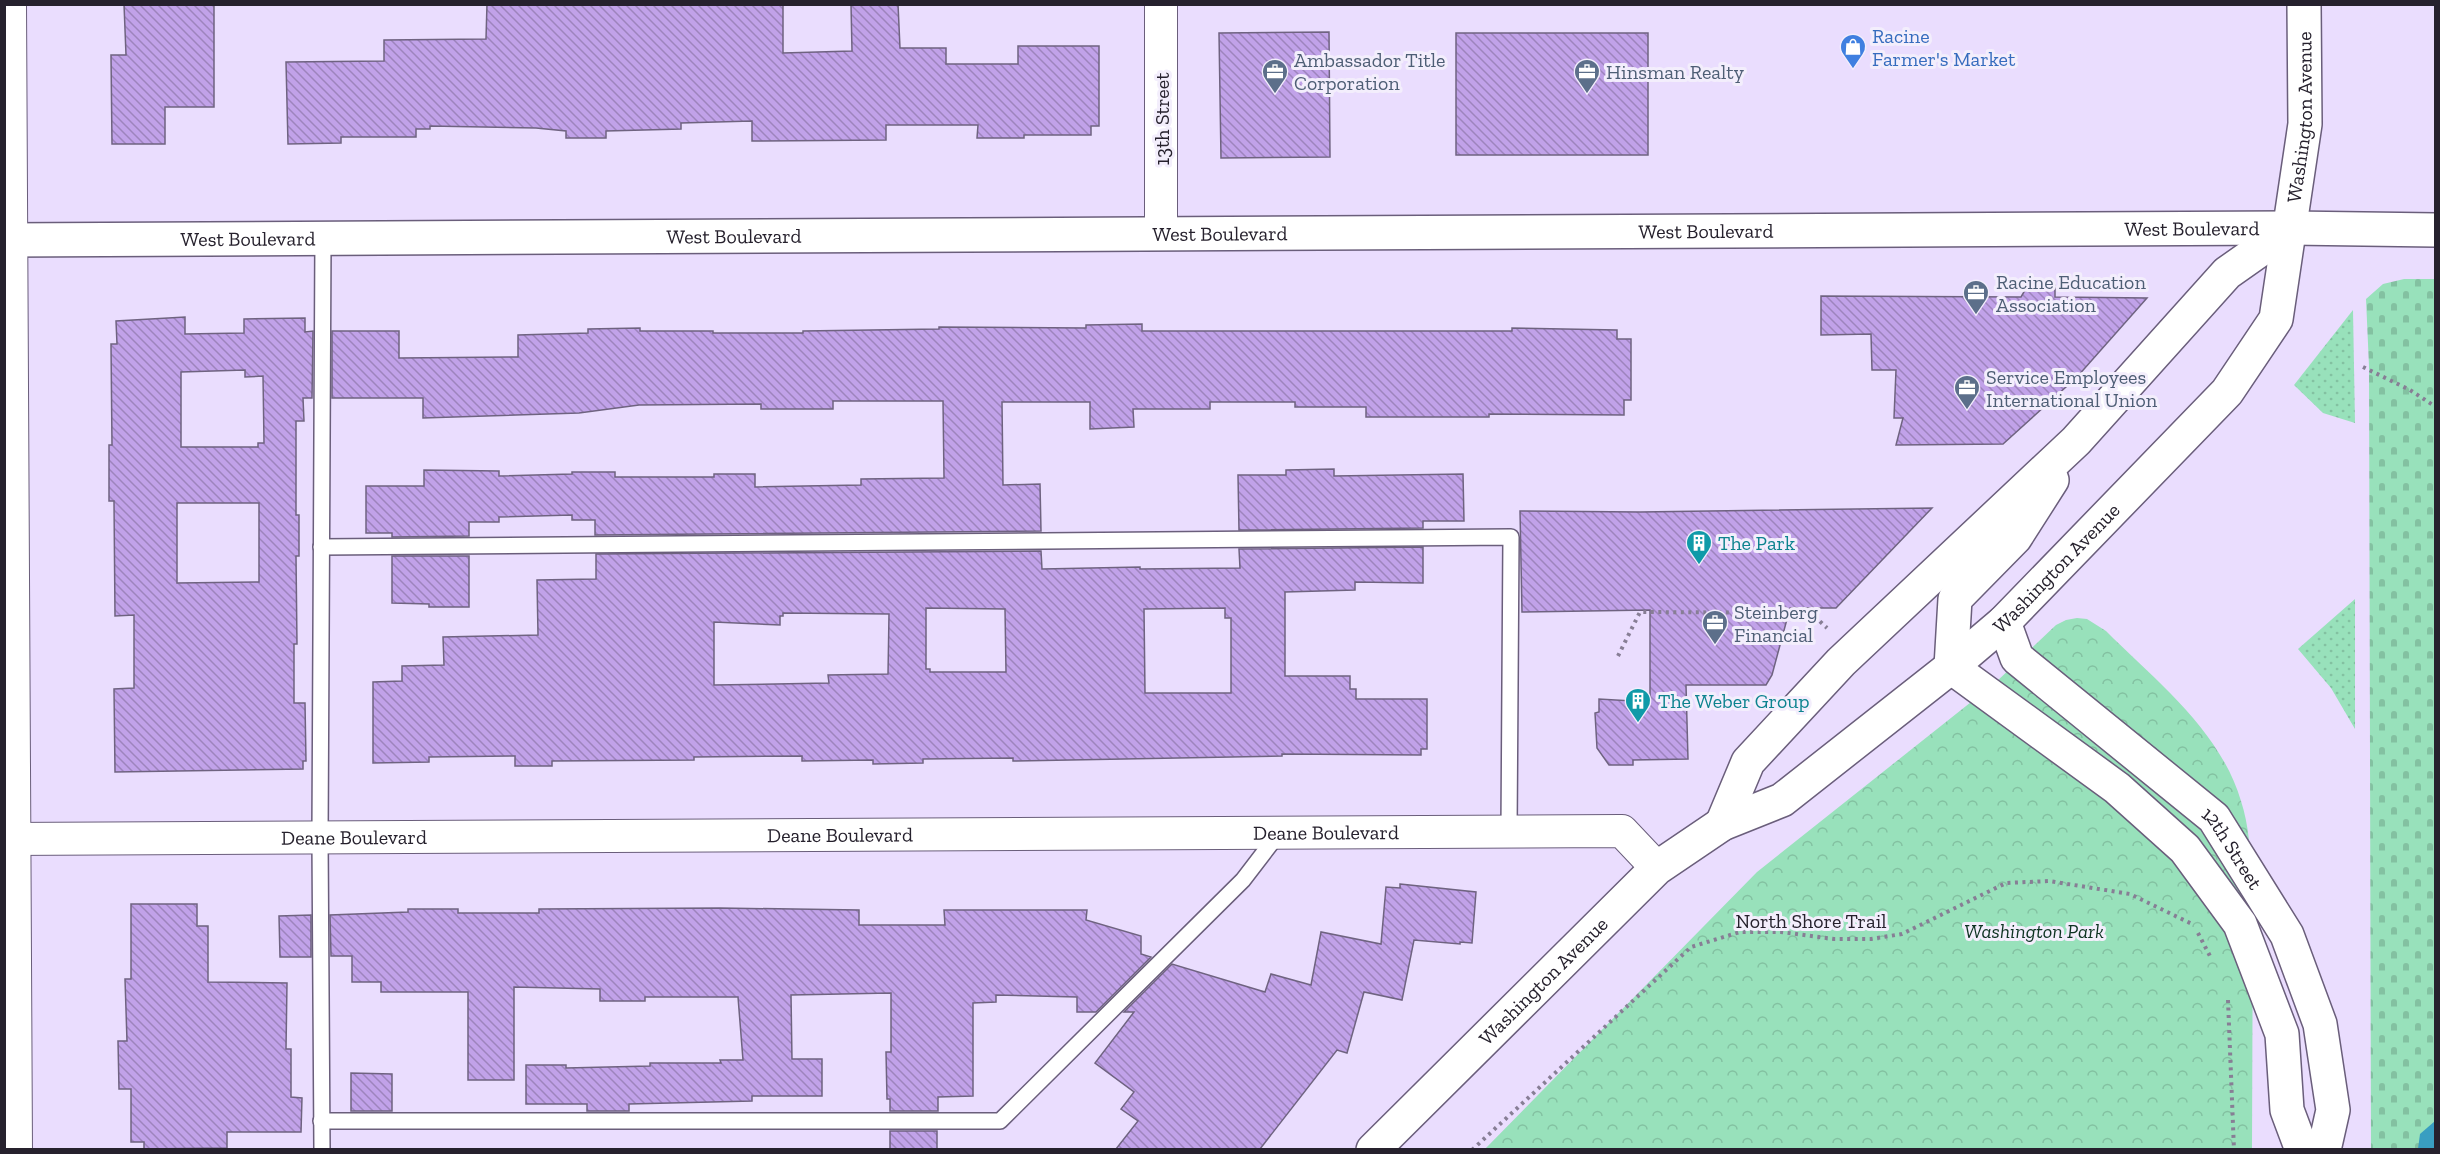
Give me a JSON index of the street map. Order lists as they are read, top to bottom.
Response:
{
  "streets": {
    "street": [
      "Washington Avenue",
      "13th Street",
      "West Boulevard",
      "Deane Boulevard",
      "12th Street"
    ],
    "path": ["North Shore Trail"]
  },
  "crossings": [
    ["Washington Avenue", "West Boulevard"],
    ["Washington Avenue", "Deane Boulevard"],
    ["Washington Avenue", "12th Street"],
    ["13th Street", "West Boulevard"]
  ],
  "parks": ["Washington Park"],
  "places": {
    "shop": ["Racine Farmer's Market"],
    "office": [
      "Ambassador Title Corporation",
      "Hinsman Realty",
      "Racine Education Association",
      "Service Employees International Union",
      "Steinberg Financial"
    ],
    "building": ["The Park", "The Weber Group"]
  }
}
